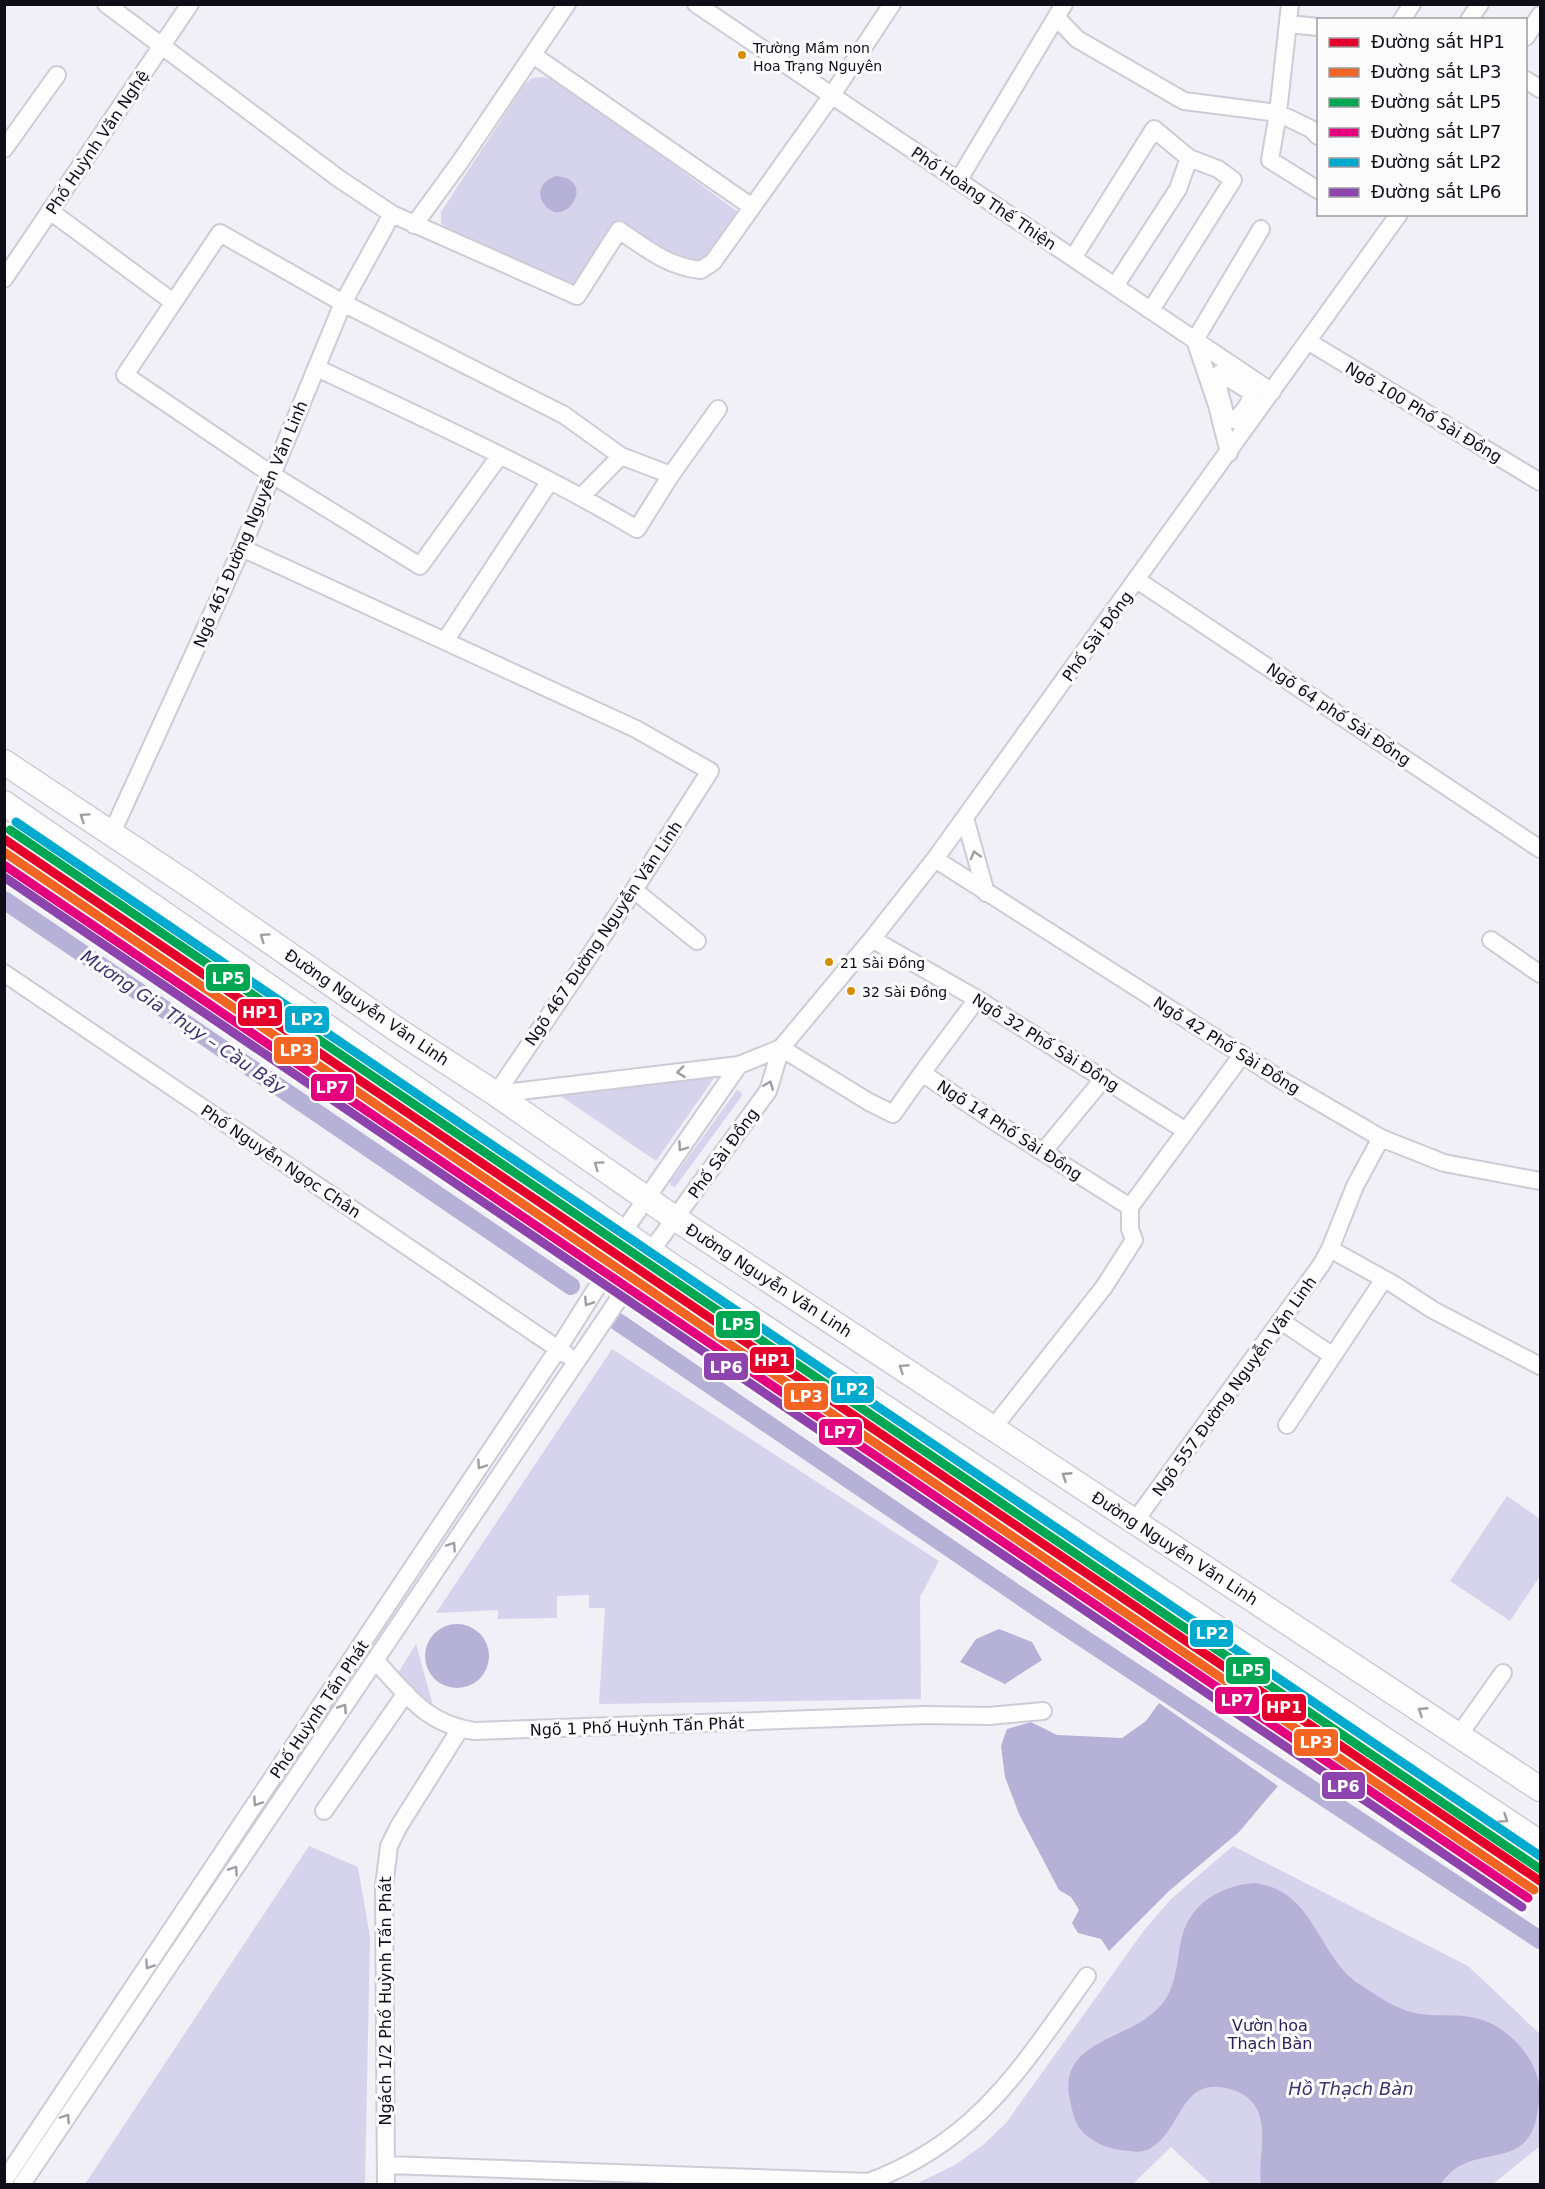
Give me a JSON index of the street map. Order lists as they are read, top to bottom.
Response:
{
  "streets": {
    "highway": ["Đường Nguyễn Văn Linh"],
    "street": [
      "Phố Huỳnh Văn Nghệ",
      "Phố Hoàng Thế Thiện",
      "Ngõ 100 Phố Sài Đồng",
      "Ngõ 461 Đường Nguyễn Văn Linh",
      "Phố Sài Đồng",
      "Ngõ 64 phố Sài Đồng",
      "Ngõ 467 Đường Nguyễn Văn Linh",
      "Ngõ 32 Phố Sài Đồng",
      "Ngõ 42 Phố Sài Đồng",
      "Ngõ 14 Phố Sài Đồng",
      "Phố Nguyễn Ngọc Chân",
      "Ngõ 557 Đường Nguyễn Văn Linh",
      "Phố Huỳnh Tấn Phát",
      "Ngõ 1 Phố Huỳnh Tấn Phát",
      "Ngách 1/2 Phố Huỳnh Tấn Phát"
    ]
  },
  "crossings": [
    ["Phố Hoàng Thế Thiện", "Phố Sài Đồng"],
    ["Ngõ 100 Phố Sài Đồng", "Phố Sài Đồng"],
    ["Ngõ 461 Đường Nguyễn Văn Linh", "Đường Nguyễn Văn Linh"],
    ["Phố Sài Đồng", "Ngõ 64 phố Sài Đồng"],
    ["Phố Sài Đồng", "Ngõ 467 Đường Nguyễn Văn Linh"],
    ["Phố Sài Đồng", "Đường Nguyễn Văn Linh"],
    ["Phố Sài Đồng", "Ngõ 32 Phố Sài Đồng"],
    ["Phố Sài Đồng", "Ngõ 42 Phố Sài Đồng"],
    ["Phố Sài Đồng", "Ngõ 14 Phố Sài Đồng"],
    ["Phố Sài Đồng", "Phố Huỳnh Tấn Phát"],
    ["Ngõ 467 Đường Nguyễn Văn Linh", "Đường Nguyễn Văn Linh"],
    ["Đường Nguyễn Văn Linh", "Ngõ 557 Đường Nguyễn Văn Linh"],
    ["Đường Nguyễn Văn Linh", "Phố Huỳnh Tấn Phát"],
    ["Ngõ 32 Phố Sài Đồng", "Ngõ 14 Phố Sài Đồng"],
    ["Ngõ 42 Phố Sài Đồng", "Ngõ 557 Đường Nguyễn Văn Linh"],
    ["Phố Nguyễn Ngọc Chân", "Phố Huỳnh Tấn Phát"],
    ["Phố Huỳnh Tấn Phát", "Ngõ 1 Phố Huỳnh Tấn Phát"],
    ["Ngõ 1 Phố Huỳnh Tấn Phát", "Ngách 1/2 Phố Huỳnh Tấn Phát"]
  ],
  "water": ["Mương Gia Thụy – Cầu Bây", "Hồ Thạch Bàn"],
  "parks": ["Vườn hoa Thạch Bàn"],
  "places": ["Trường Mầm non Hoa Trạng Nguyên", "21 Sài Đồng", "32 Sài Đồng"],
  "lines": [
    "rail line LP2",
    "rail line LP5",
    "rail line HP1",
    "rail line LP3",
    "rail line LP7",
    "rail line LP6"
  ],
  "legend": [
    "Đường sắt HP1",
    "Đường sắt LP3",
    "Đường sắt LP5",
    "Đường sắt LP7",
    "Đường sắt LP2",
    "Đường sắt LP6"
  ]
}
